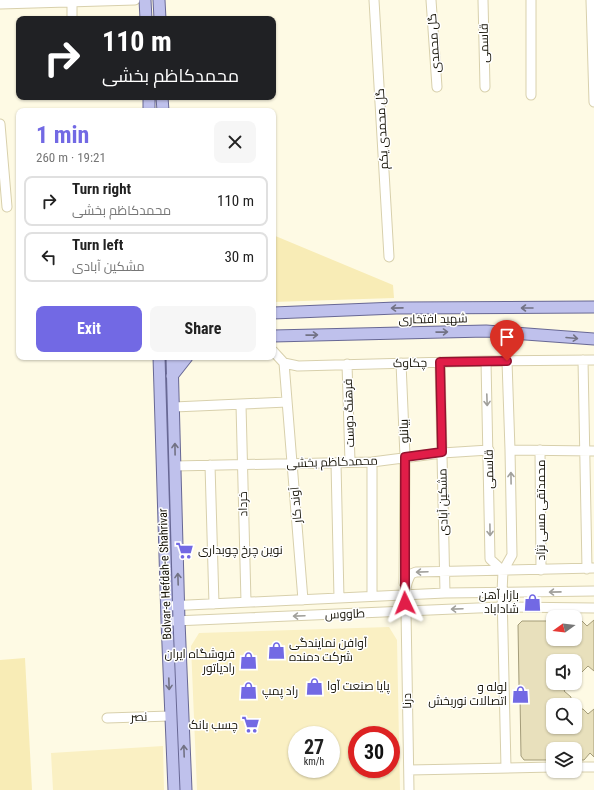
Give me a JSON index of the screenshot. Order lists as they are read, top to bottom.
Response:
{
  "streets": {
    "main road": ["شهید افتخاری", "Bolvar-e Hefdah-e Shahrivar"],
    "street": [
      "گل محمدی",
      "قاسمی",
      "گل محمدی یکم",
      "چکاوک",
      "فرهنگ دوست",
      "بیانلو",
      "محمدکاظم بخشی",
      "مشکین آبادی",
      "خرداد",
      "آوند کار",
      "محمدتقی مسی نژاد",
      "طاووس",
      "درنا",
      "نصر"
    ]
  },
  "crossings": [
    ["قاسمی", "چکاوک"],
    ["قاسمی", "محمدکاظم بخشی"],
    ["قاسمی", "طاووس"],
    ["چکاوک", "فرهنگ دوست"],
    ["چکاوک", "بیانلو"],
    ["چکاوک", "مشکین آبادی"],
    ["چکاوک", "آوند کار"],
    ["فرهنگ دوست", "محمدکاظم بخشی"],
    ["بیانلو", "محمدکاظم بخشی"],
    ["بیانلو", "طاووس"],
    ["بیانلو", "درنا"],
    ["محمدکاظم بخشی", "مشکین آبادی"],
    ["محمدکاظم بخشی", "خرداد"],
    ["محمدکاظم بخشی", "آوند کار"],
    ["محمدکاظم بخشی", "Bolvar-e Hefdah-e Shahrivar"],
    ["مشکین آبادی", "طاووس"],
    ["خرداد", "طاووس"],
    ["آوند کار", "طاووس"],
    ["Bolvar-e Hefdah-e Shahrivar", "طاووس"],
    ["Bolvar-e Hefdah-e Shahrivar", "نصر"],
    ["طاووس", "درنا"]
  ],
  "places": {
    "supermarket": ["نوین چرخ چوبداری", "چسب بانک"],
    "shop": [
      "بازار آهن شاداباد",
      "آوافن نمایندگی شرکت دمنده",
      "فروشگاه ایران رادیاتور",
      "پایا صنعت آوا",
      "راد پمپ",
      "لوله و اتصالات نوربخش"
    ]
  },
  "north": "left",
  "page": {
    "turn": ["110 m", "محمدکاظم بخشی"],
    "heading": ["1 min", "260 m · 19:21"],
    "list": [
      {
        "name": "Turn right",
        "note": "محمدکاظم بخشی",
        "value": "110 m"
      },
      {
        "name": "Turn left",
        "note": "مشکین آبادی",
        "value": "30 m"
      }
    ],
    "buttons": ["Exit", "Share"],
    "speed": "27 km/h",
    "limit": "30"
  }
}
